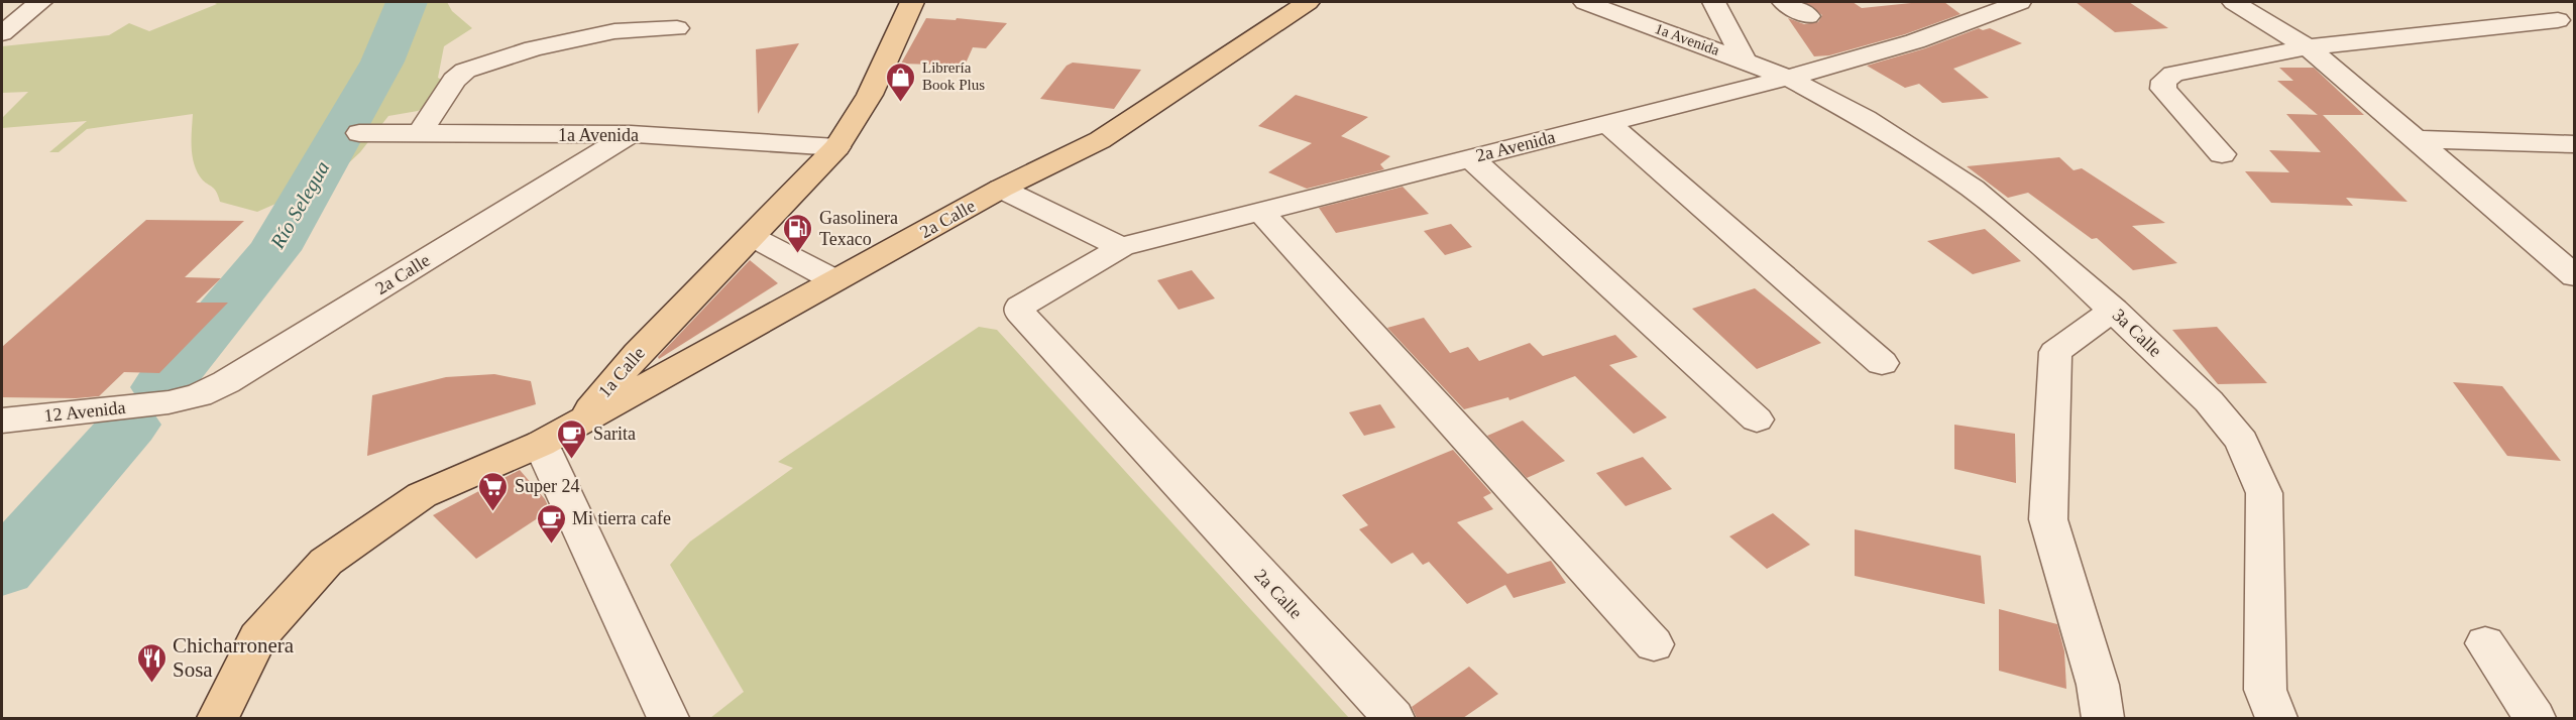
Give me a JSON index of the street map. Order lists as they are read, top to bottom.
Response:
{
  "streets": {
    "main road": ["2a Calle", "1a Calle"],
    "street": [
      "1a Avenida",
      "2a Avenida",
      "3a Calle",
      "12 Avenida"
    ]
  },
  "crossings": [
    ["1a Avenida", "2a Avenida"],
    ["1a Avenida", "2a Calle"],
    ["1a Avenida", "3a Calle"],
    ["1a Avenida", "1a Calle"],
    ["2a Avenida", "2a Calle"],
    ["2a Avenida", "3a Calle"],
    ["2a Calle", "1a Calle"],
    ["2a Calle", "12 Avenida"]
  ],
  "water": ["Río Selegua"],
  "places": {
    "shop": ["Librería Book Plus"],
    "fuel station": ["Gasolinera Texaco"],
    "cafe": ["Sarita", "Mi tierra cafe"],
    "supermarket": ["Super 24"],
    "restaurant": ["Chicharronera Sosa"]
  }
}
